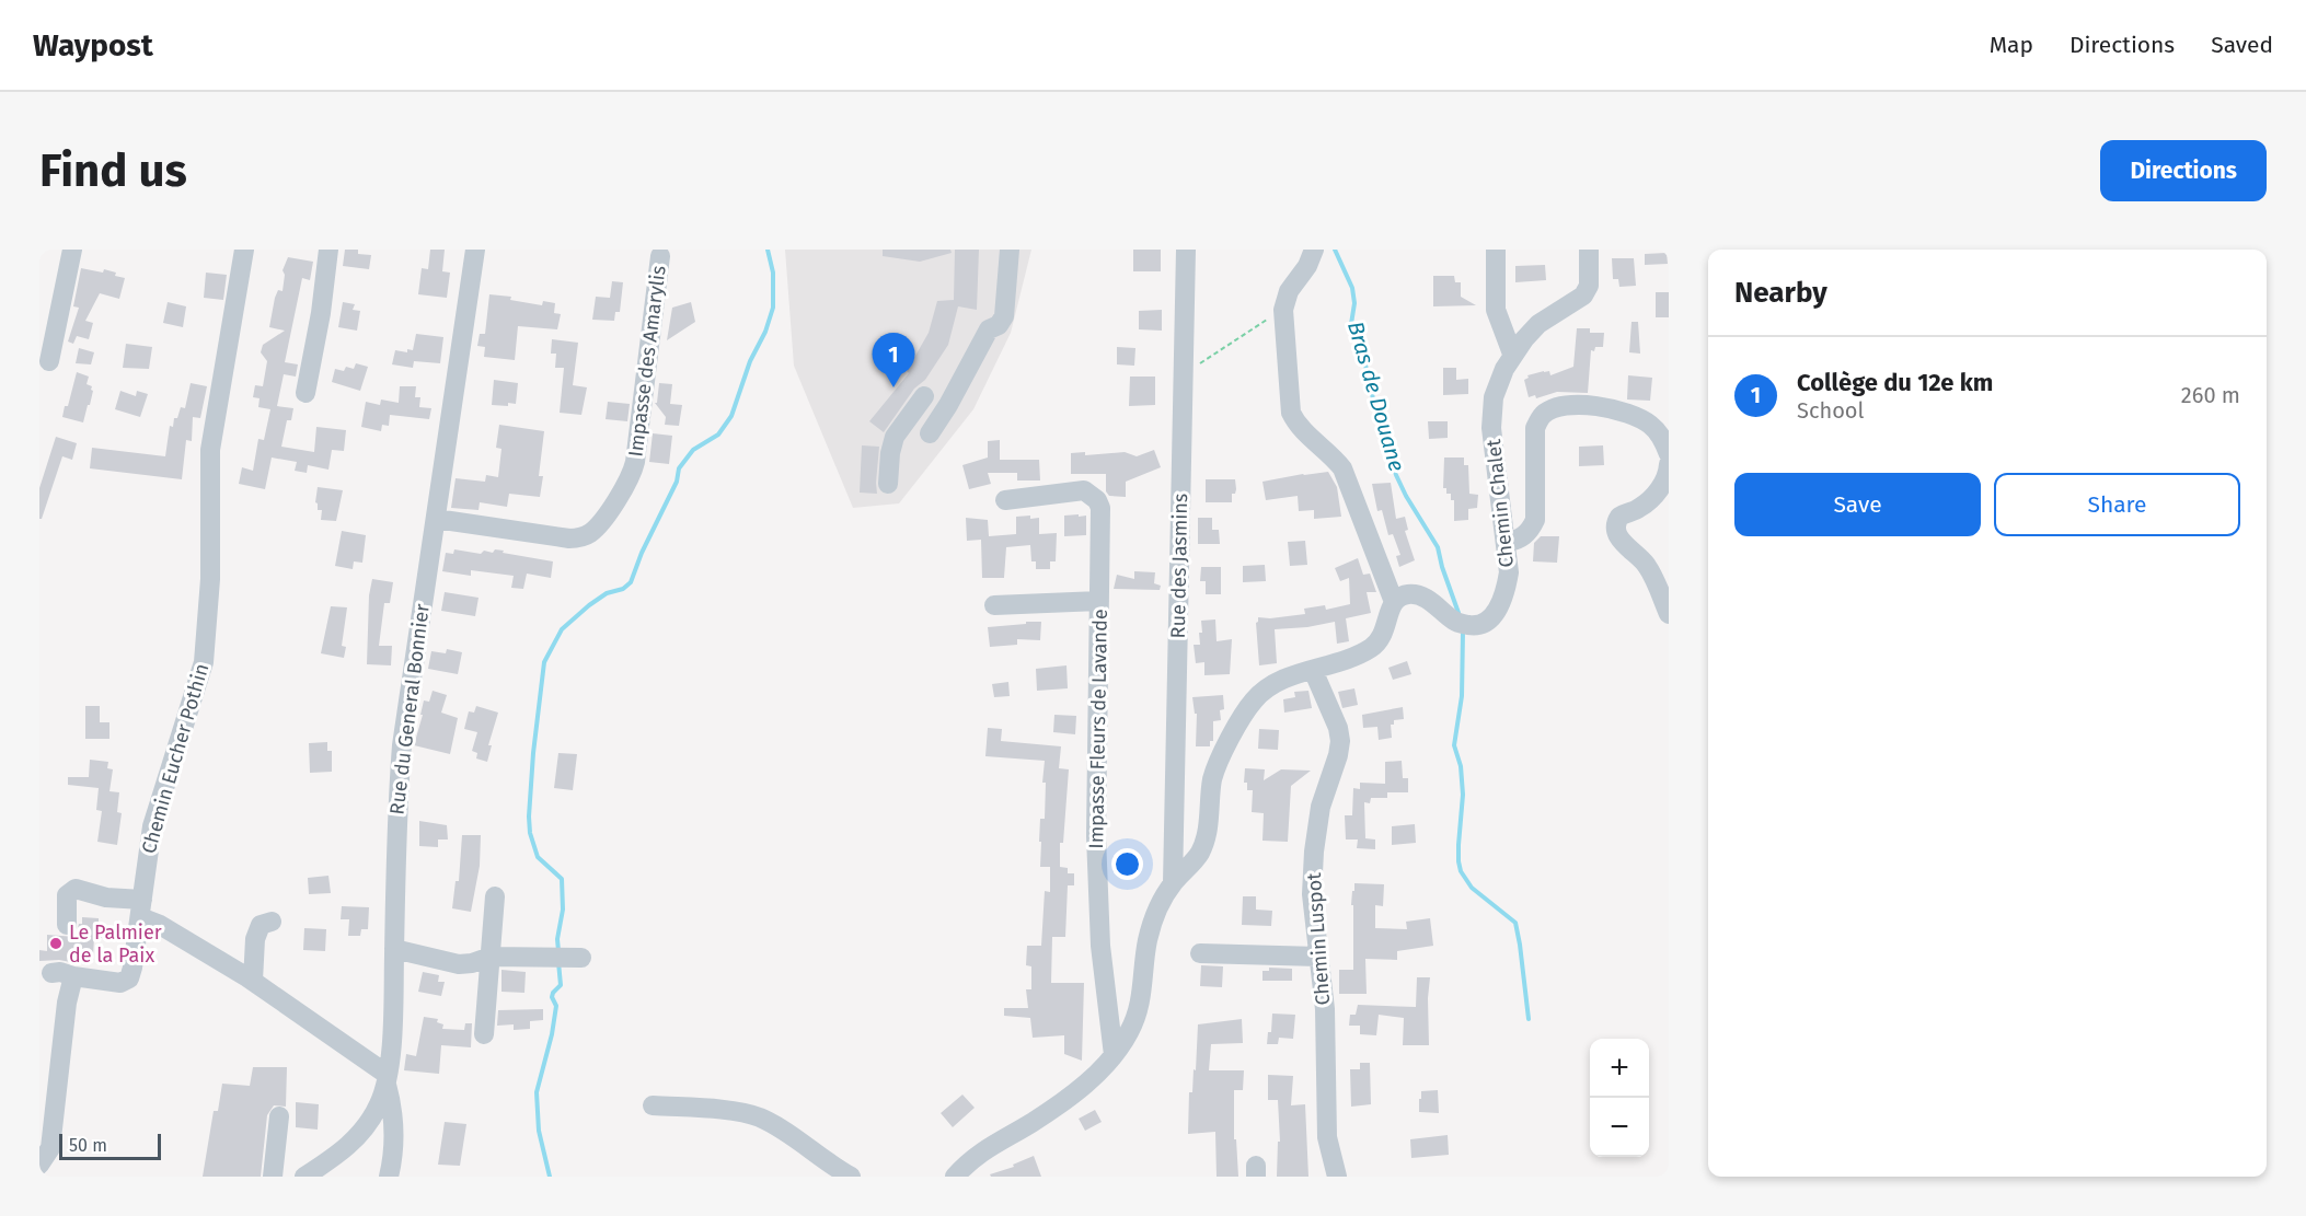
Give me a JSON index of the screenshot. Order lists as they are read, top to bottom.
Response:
{
  "streets": {
    "street": [
      "Impasse des Amarylis",
      "Chemin Chalet",
      "Rue des Jasmins",
      "Rue du General Bonnier",
      "Impasse Fleurs de Lavande",
      "Chemin Eucher Pothin",
      "Chemin Luspot"
    ]
  },
  "crossings": [
    ["Impasse des Amarylis", "Rue du General Bonnier"]
  ],
  "water": ["Bras de Douane"],
  "places": ["Le Palmier de la Paix"],
  "scale_bar": "50 m",
  "page": {
    "header": "Waypost",
    "nav": ["Map", "Directions", "Saved"],
    "buttons": [
      "Directions",
      ["Save", "Share"]
    ],
    "title": "Find us",
    "heading": "Nearby",
    "pins": "1",
    "list": [
      {
        "mark": "1",
        "name": "Collège du 12e km",
        "note": "School",
        "value": "260 m"
      }
    ],
    "map_buttons": ["+", "−"],
    "scale": "50 m"
  }
}
